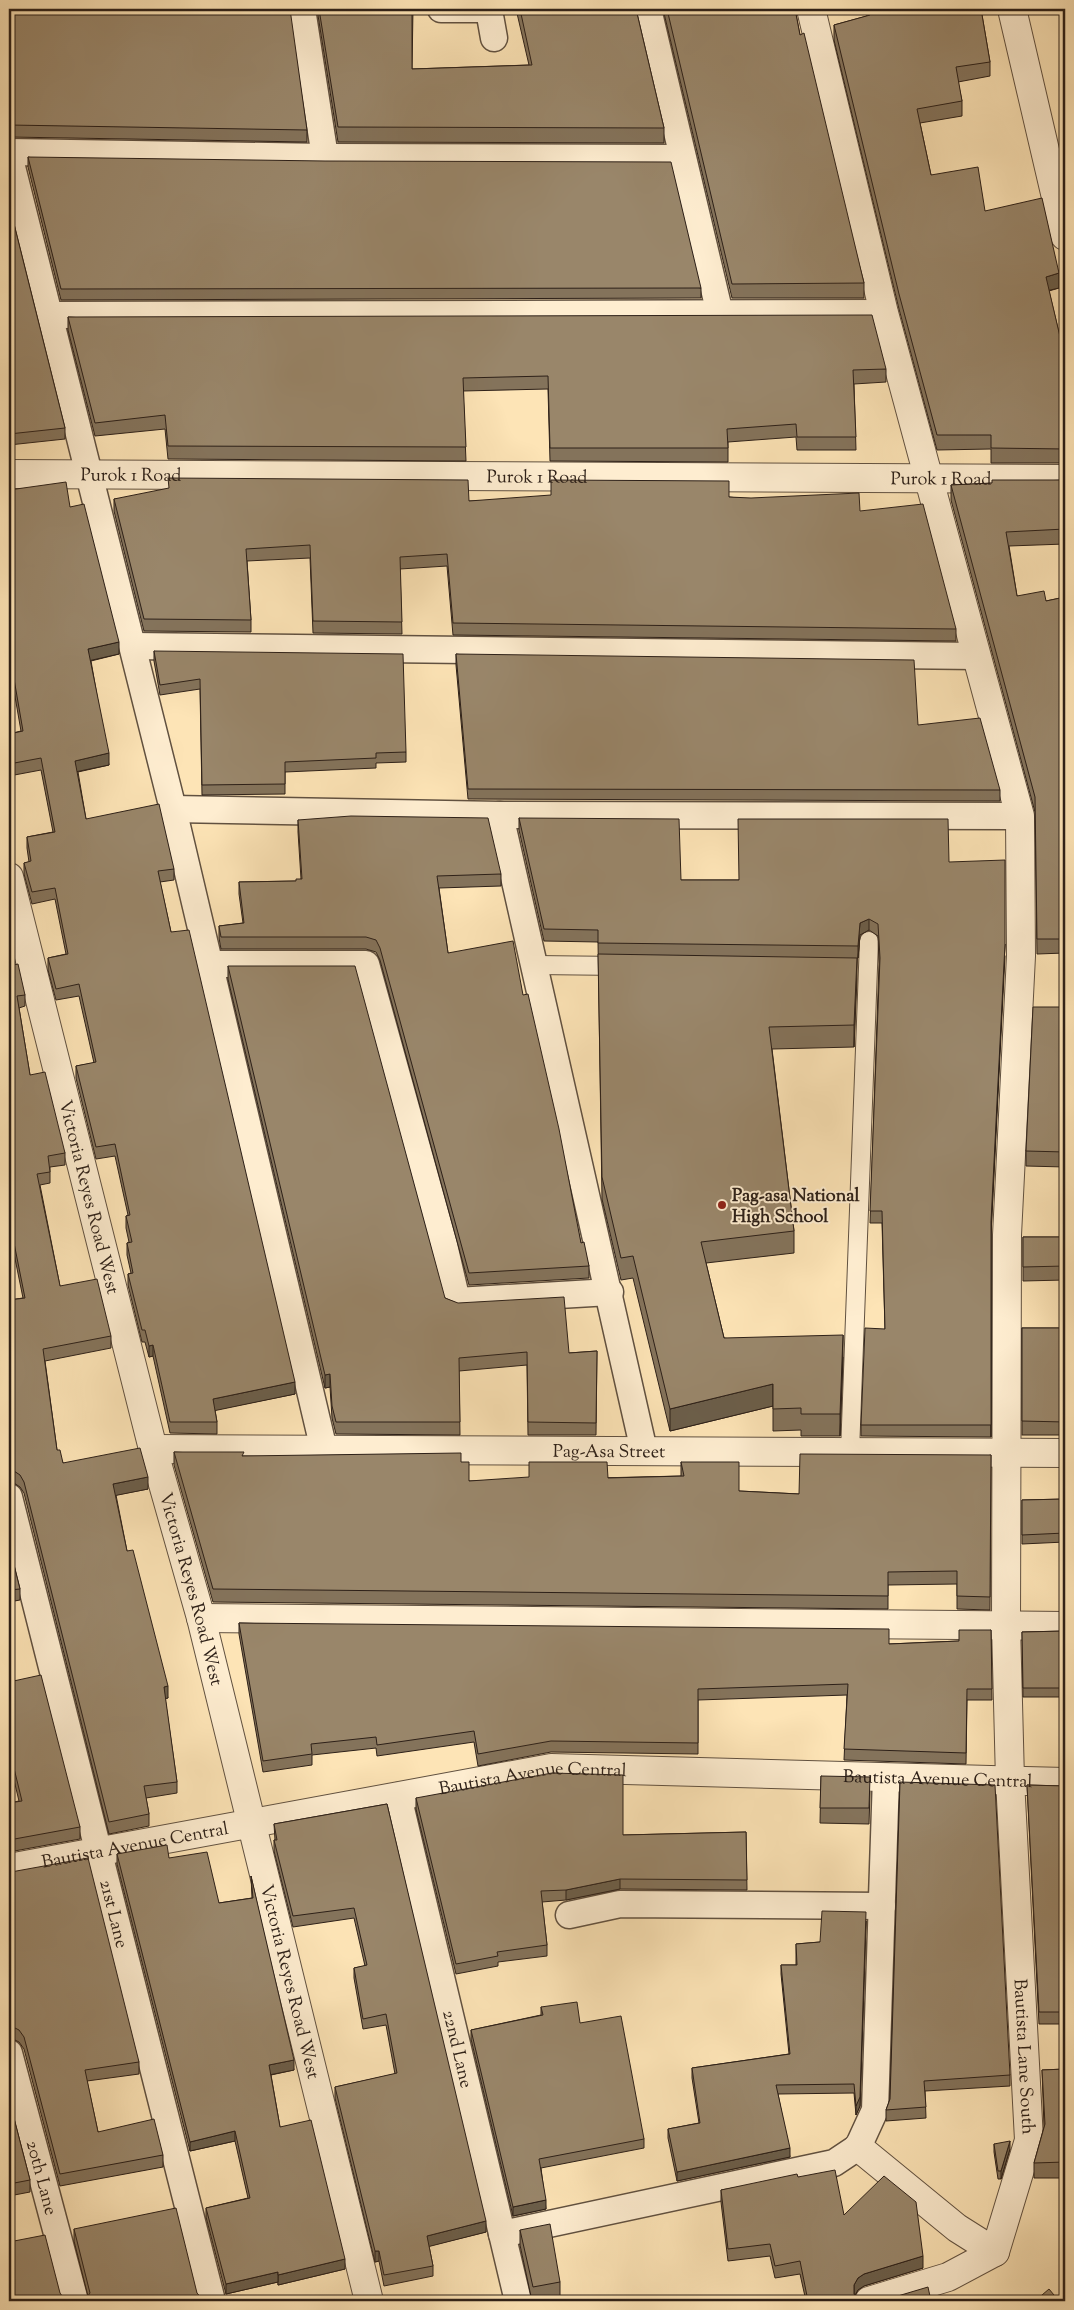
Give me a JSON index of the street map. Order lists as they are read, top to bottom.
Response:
{
  "streets": {
    "street": [
      "Purok 1 Road",
      "Victoria Reyes Road West",
      "Pag-Asa Street",
      "Bautista Avenue Central",
      "21st Lane",
      "22nd Lane",
      "Bautista Lane South",
      "20th Lane"
    ]
  },
  "crossings": [
    ["Purok 1 Road", "Bautista Lane South"],
    ["Victoria Reyes Road West", "Pag-Asa Street"],
    ["Victoria Reyes Road West", "Bautista Avenue Central"],
    ["Pag-Asa Street", "Bautista Lane South"],
    ["Bautista Avenue Central", "21st Lane"],
    ["Bautista Avenue Central", "22nd Lane"],
    ["Bautista Avenue Central", "Bautista Lane South"]
  ],
  "places": ["Pag-asa National High School"]
}
